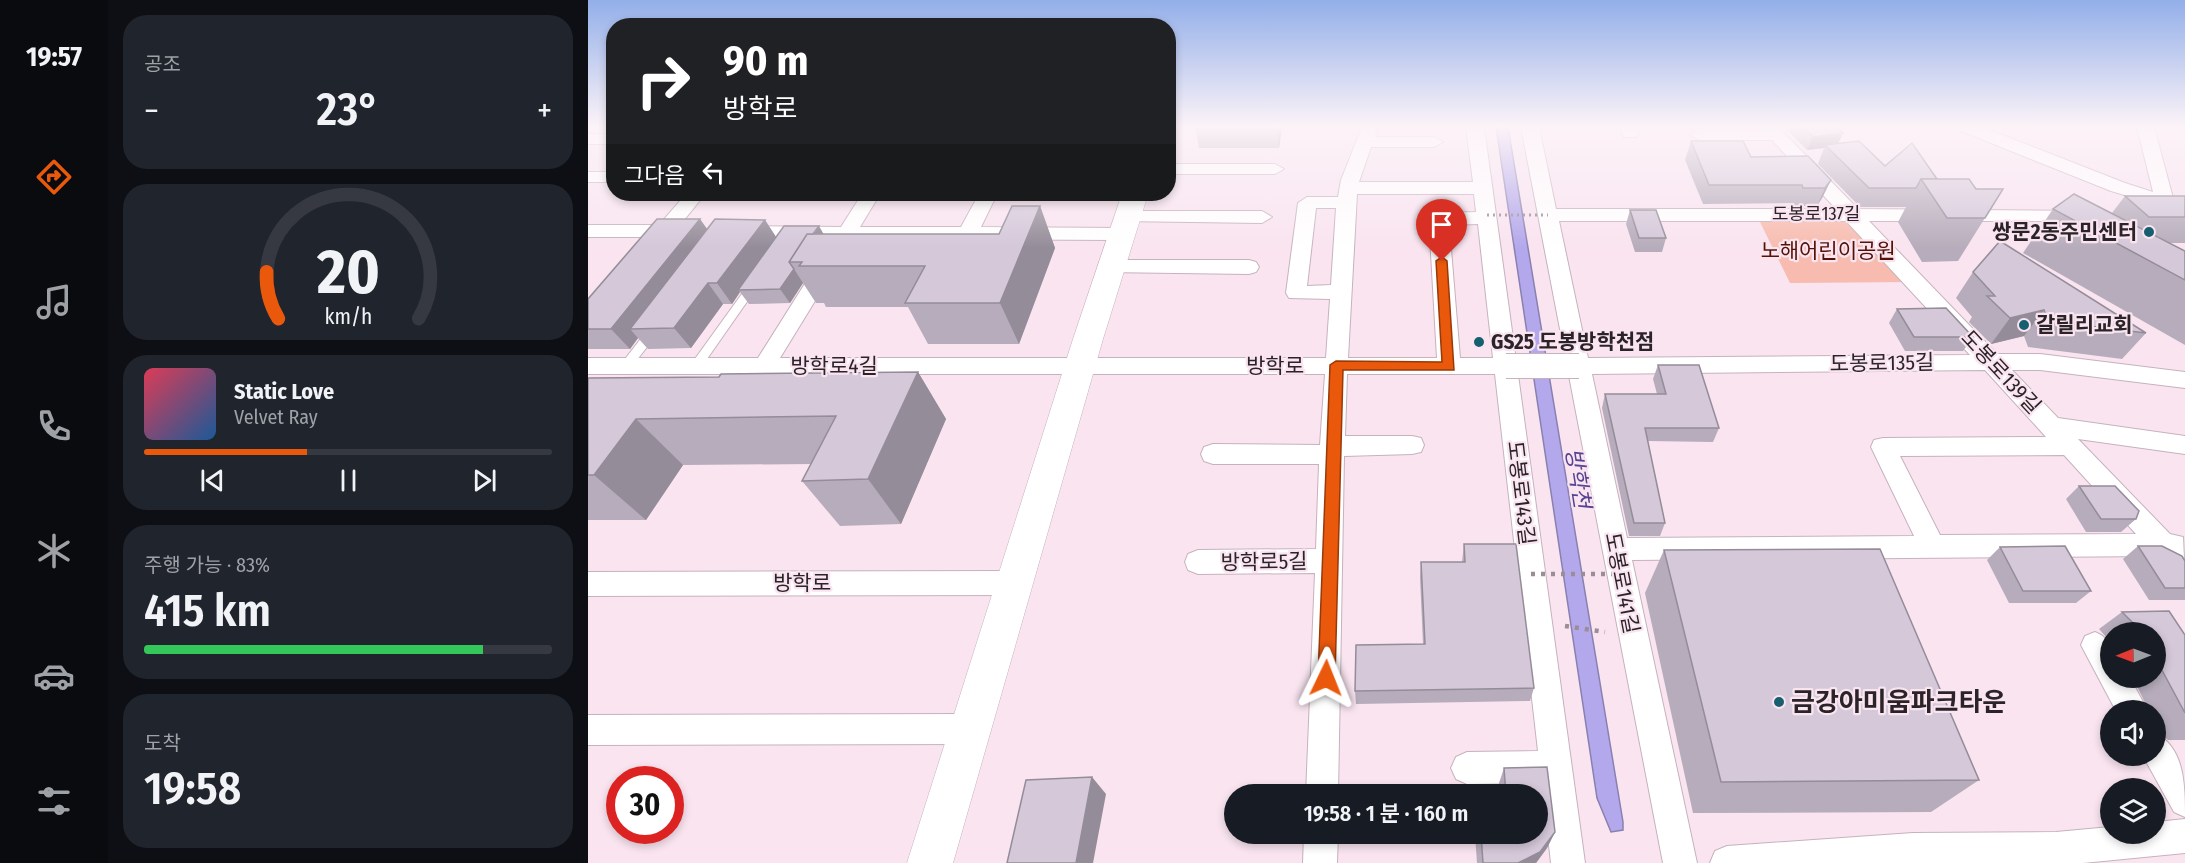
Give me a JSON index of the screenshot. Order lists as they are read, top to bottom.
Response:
{
  "streets": {
    "street": [
      "도봉로137길",
      "도봉로135길",
      "방학로4길",
      "방학로",
      "도봉로139길",
      "도봉로143길",
      "방학로5길",
      "도봉로141길"
    ]
  },
  "crossings": [
    ["도봉로137길", "도봉로139길"],
    ["도봉로137길", "도봉로141길"],
    ["도봉로135길", "방학로"],
    ["도봉로135길", "도봉로139길"],
    ["도봉로135길", "도봉로143길"],
    ["도봉로135길", "도봉로141길"],
    ["방학로4길", "방학로"],
    ["방학로", "도봉로143길"],
    ["방학로", "방학로5길"]
  ],
  "water": ["방학천"],
  "parks": ["노해어린이공원"],
  "places": [
    "쌍문2동주민센터",
    "갈릴리교회",
    "GS25 도봉방학천점",
    "금강아미움파크타운"
  ],
  "north": "left",
  "page": {
    "tabs": "19:57",
    "tile": [
      "공조",
      ["주행 가능 · 83%", "415 km"],
      ["도착", "19:58"]
    ],
    "turn": ["90 m", "방학로"],
    "heat": ["−", "23°", "+"],
    "then": "그다음",
    "song": ["Static Love", "Velvet Ray"],
    "limit": "30",
    "trip": "19:58 · 1 분 · 160 m",
    "gauge": ["20", "km/h"]
  }
}
